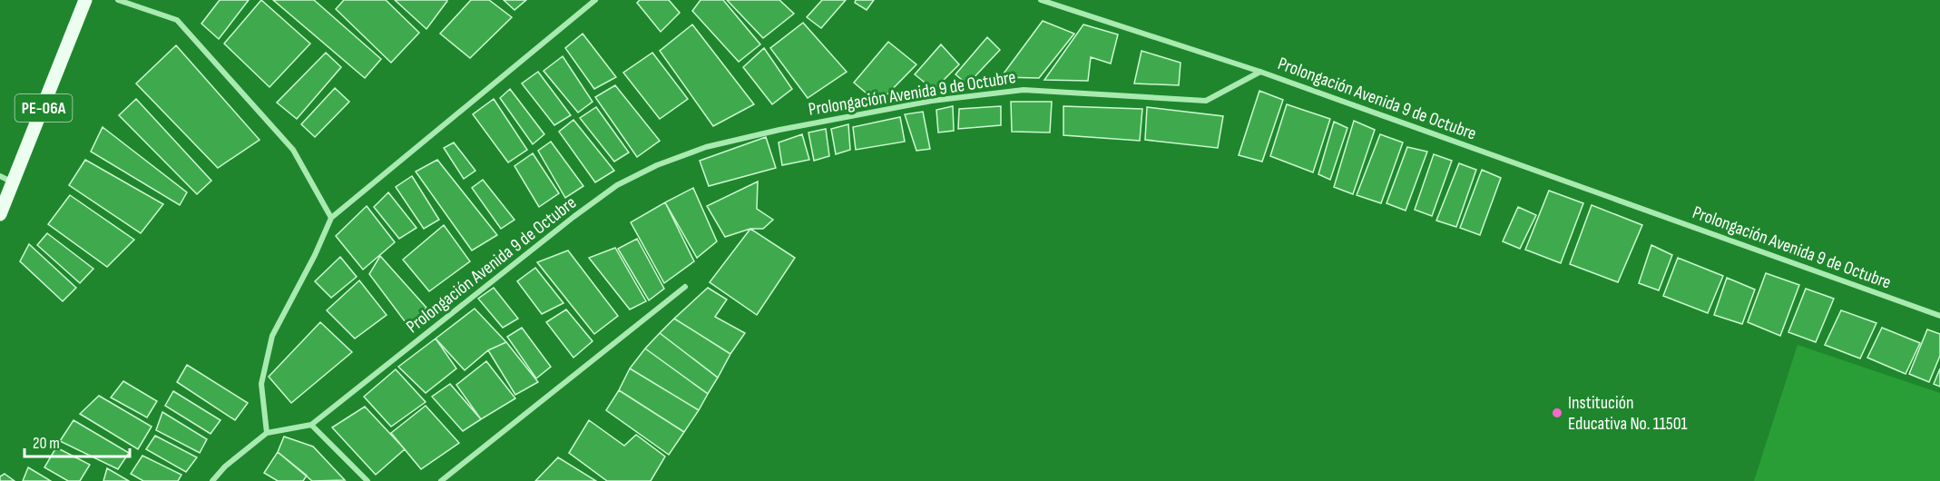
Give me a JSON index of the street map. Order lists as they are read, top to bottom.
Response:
{
  "streets": {
    "main road": ["PE-06A"],
    "street": ["Prolongación Avenida 9 de Octubre"]
  },
  "places": ["Institución Educativa No. 11501"],
  "scale_bar": "20 m"
}
